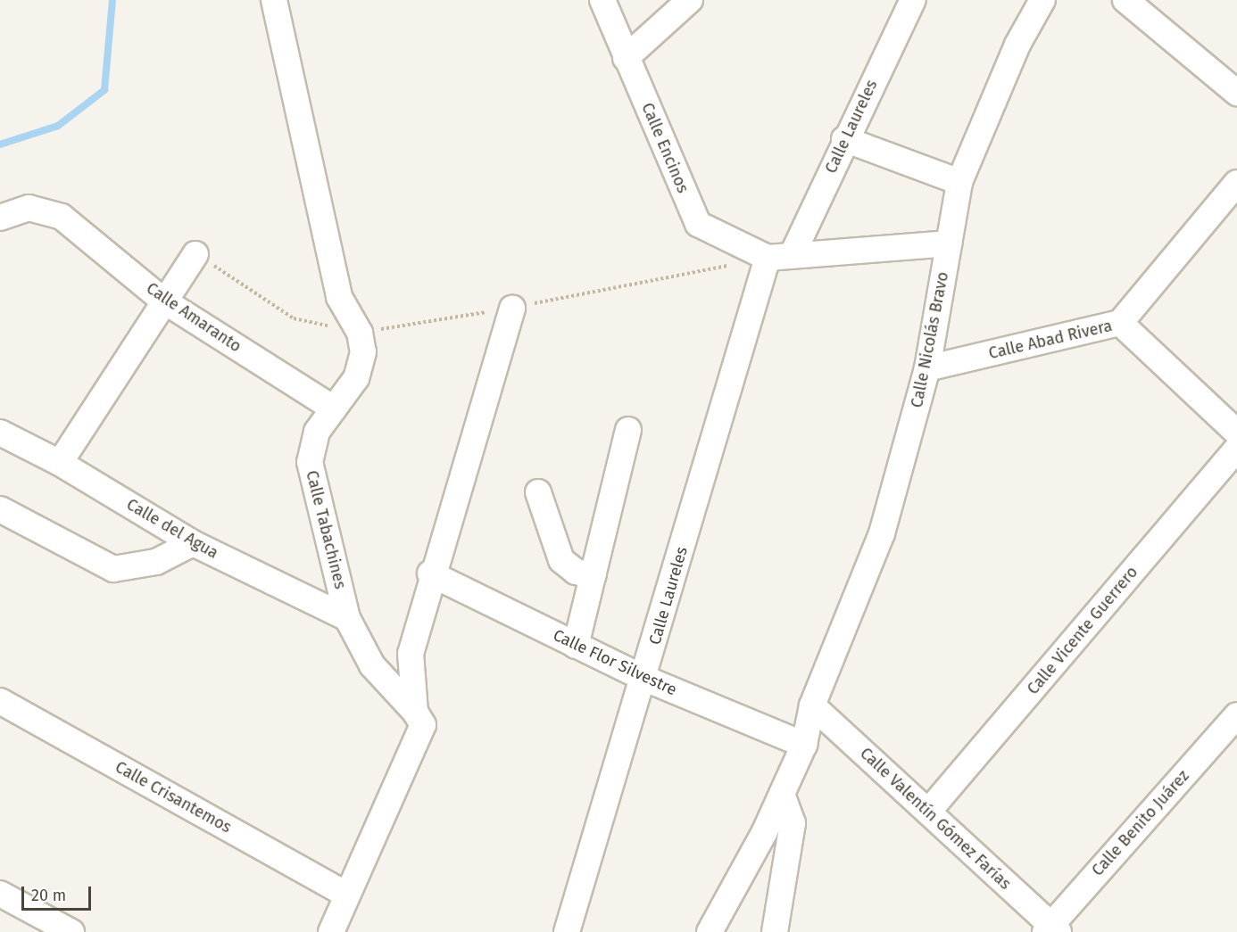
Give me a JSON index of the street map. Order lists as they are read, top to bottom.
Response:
{
  "streets": {
    "street": [
      "Calle Laureles",
      "Calle Encinos",
      "Calle Amaranto",
      "Calle Nicolás Bravo",
      "Calle Abad Rivera",
      "Calle del Agua",
      "Calle Tabachines",
      "Calle Vicente Guerrero",
      "Calle Flor Silvestre",
      "Calle Crisantemos",
      "Calle Valentín Gómez Farías",
      "Calle Benito Juárez"
    ]
  },
  "crossings": [
    ["Calle Laureles", "Calle Encinos"],
    ["Calle Laureles", "Calle Flor Silvestre"],
    ["Calle Amaranto", "Calle Tabachines"],
    ["Calle Nicolás Bravo", "Calle Abad Rivera"],
    ["Calle Nicolás Bravo", "Calle Flor Silvestre"],
    ["Calle Nicolás Bravo", "Calle Valentín Gómez Farías"],
    ["Calle del Agua", "Calle Tabachines"],
    ["Calle Vicente Guerrero", "Calle Valentín Gómez Farías"],
    ["Calle Valentín Gómez Farías", "Calle Benito Juárez"]
  ],
  "scale_bar": "20 m"
}
